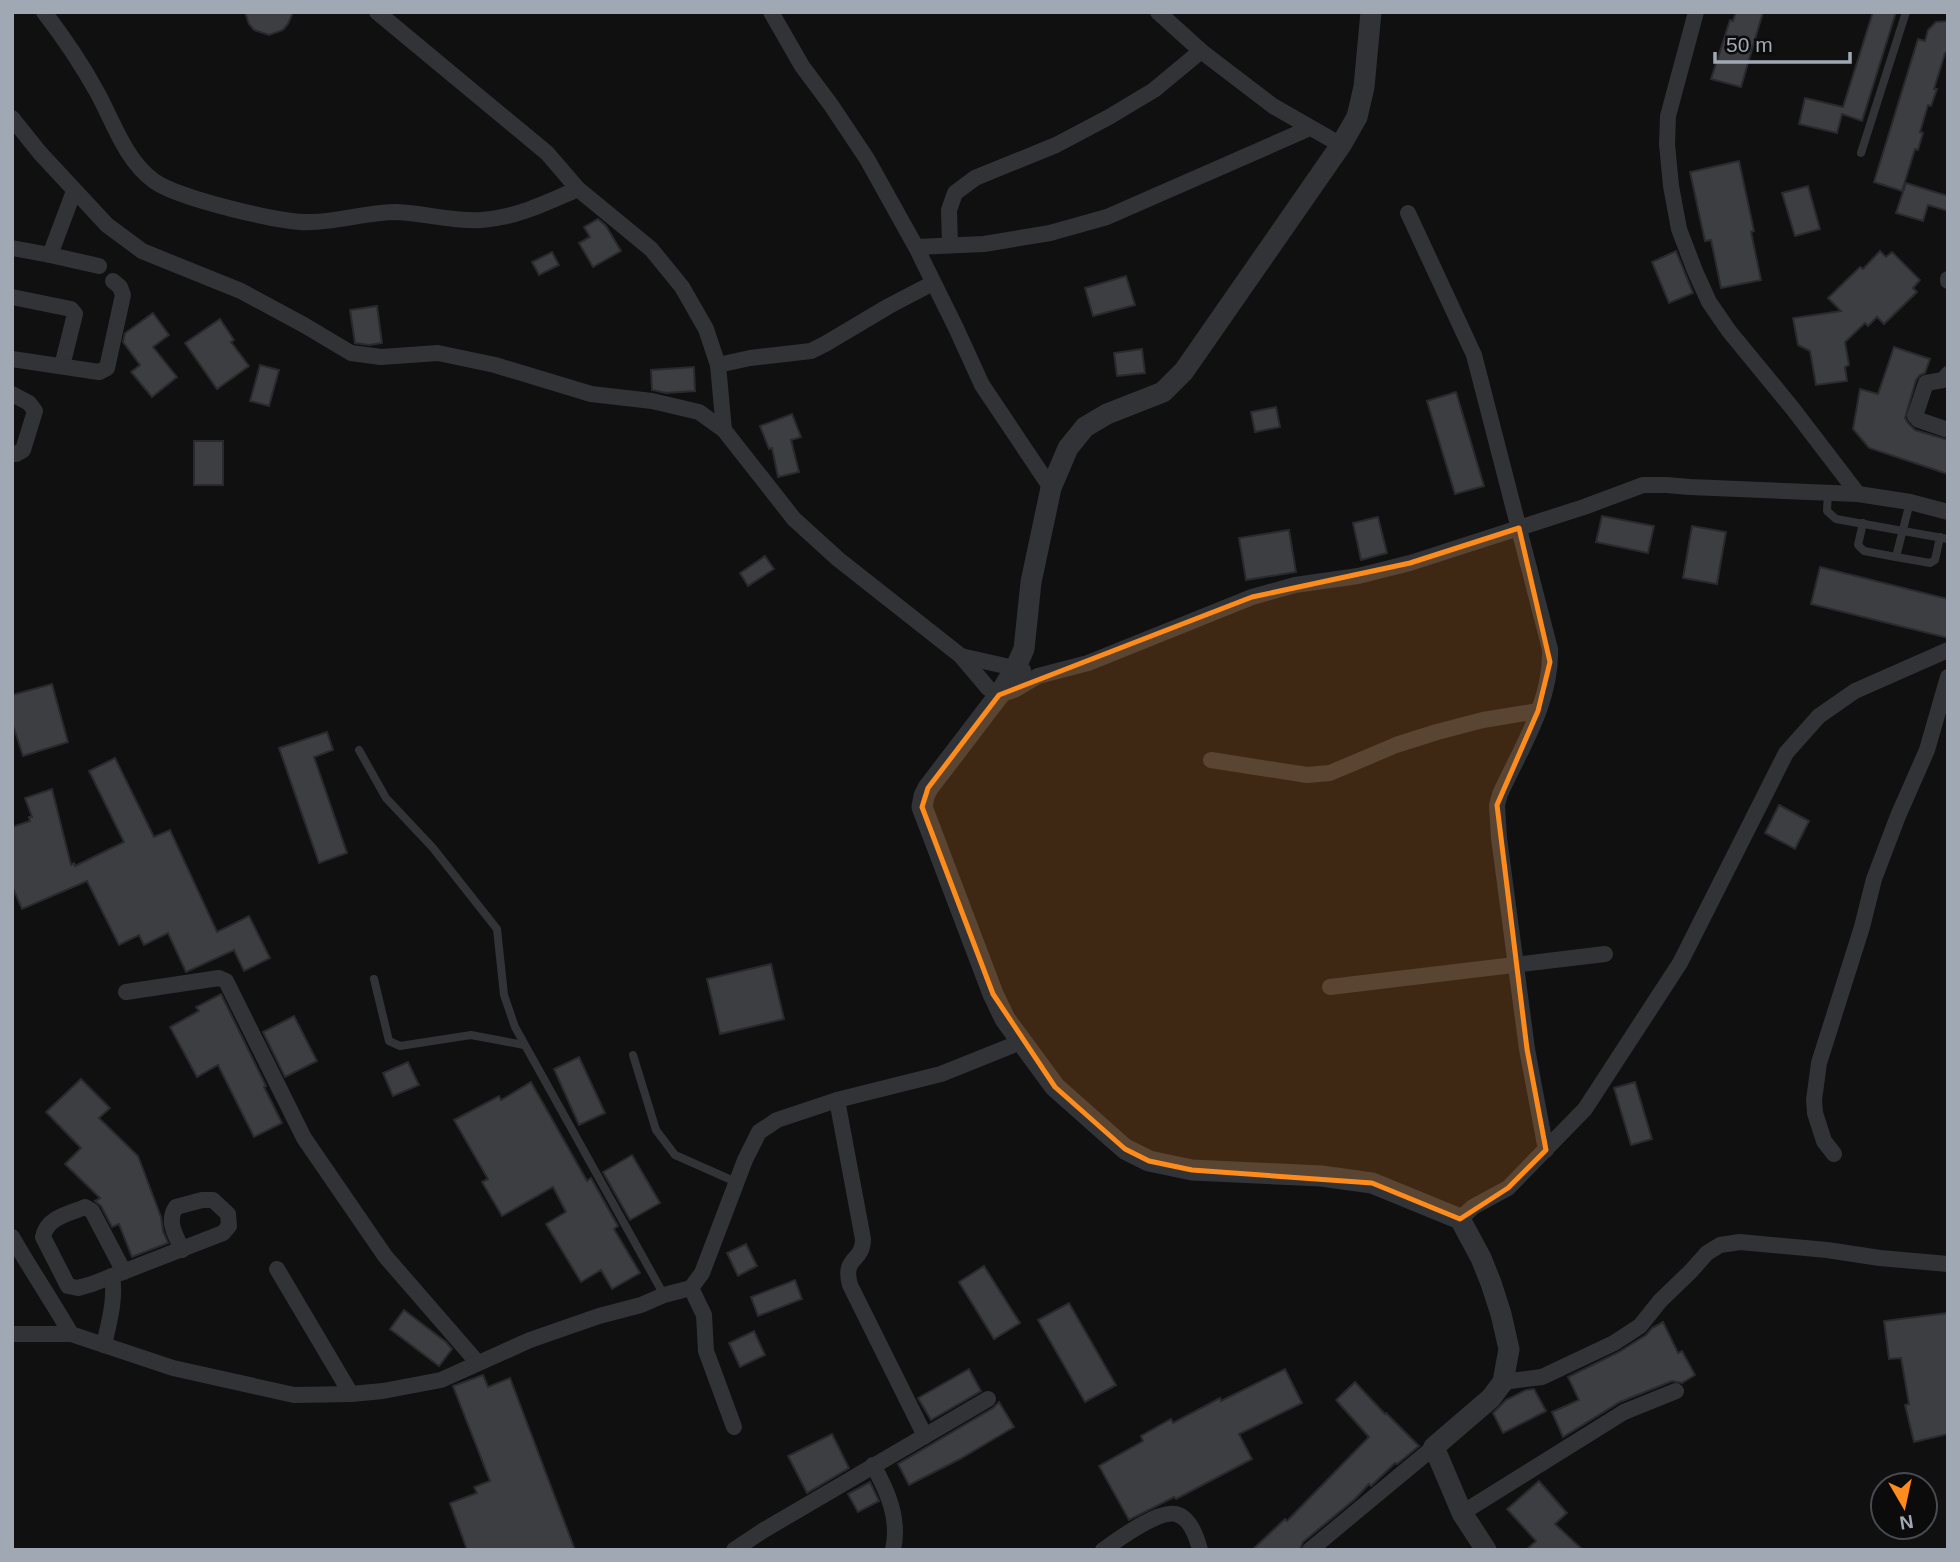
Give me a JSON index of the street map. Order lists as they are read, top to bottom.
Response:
{
  "scale_bar": "50 m",
  "north": "bottom"
}
